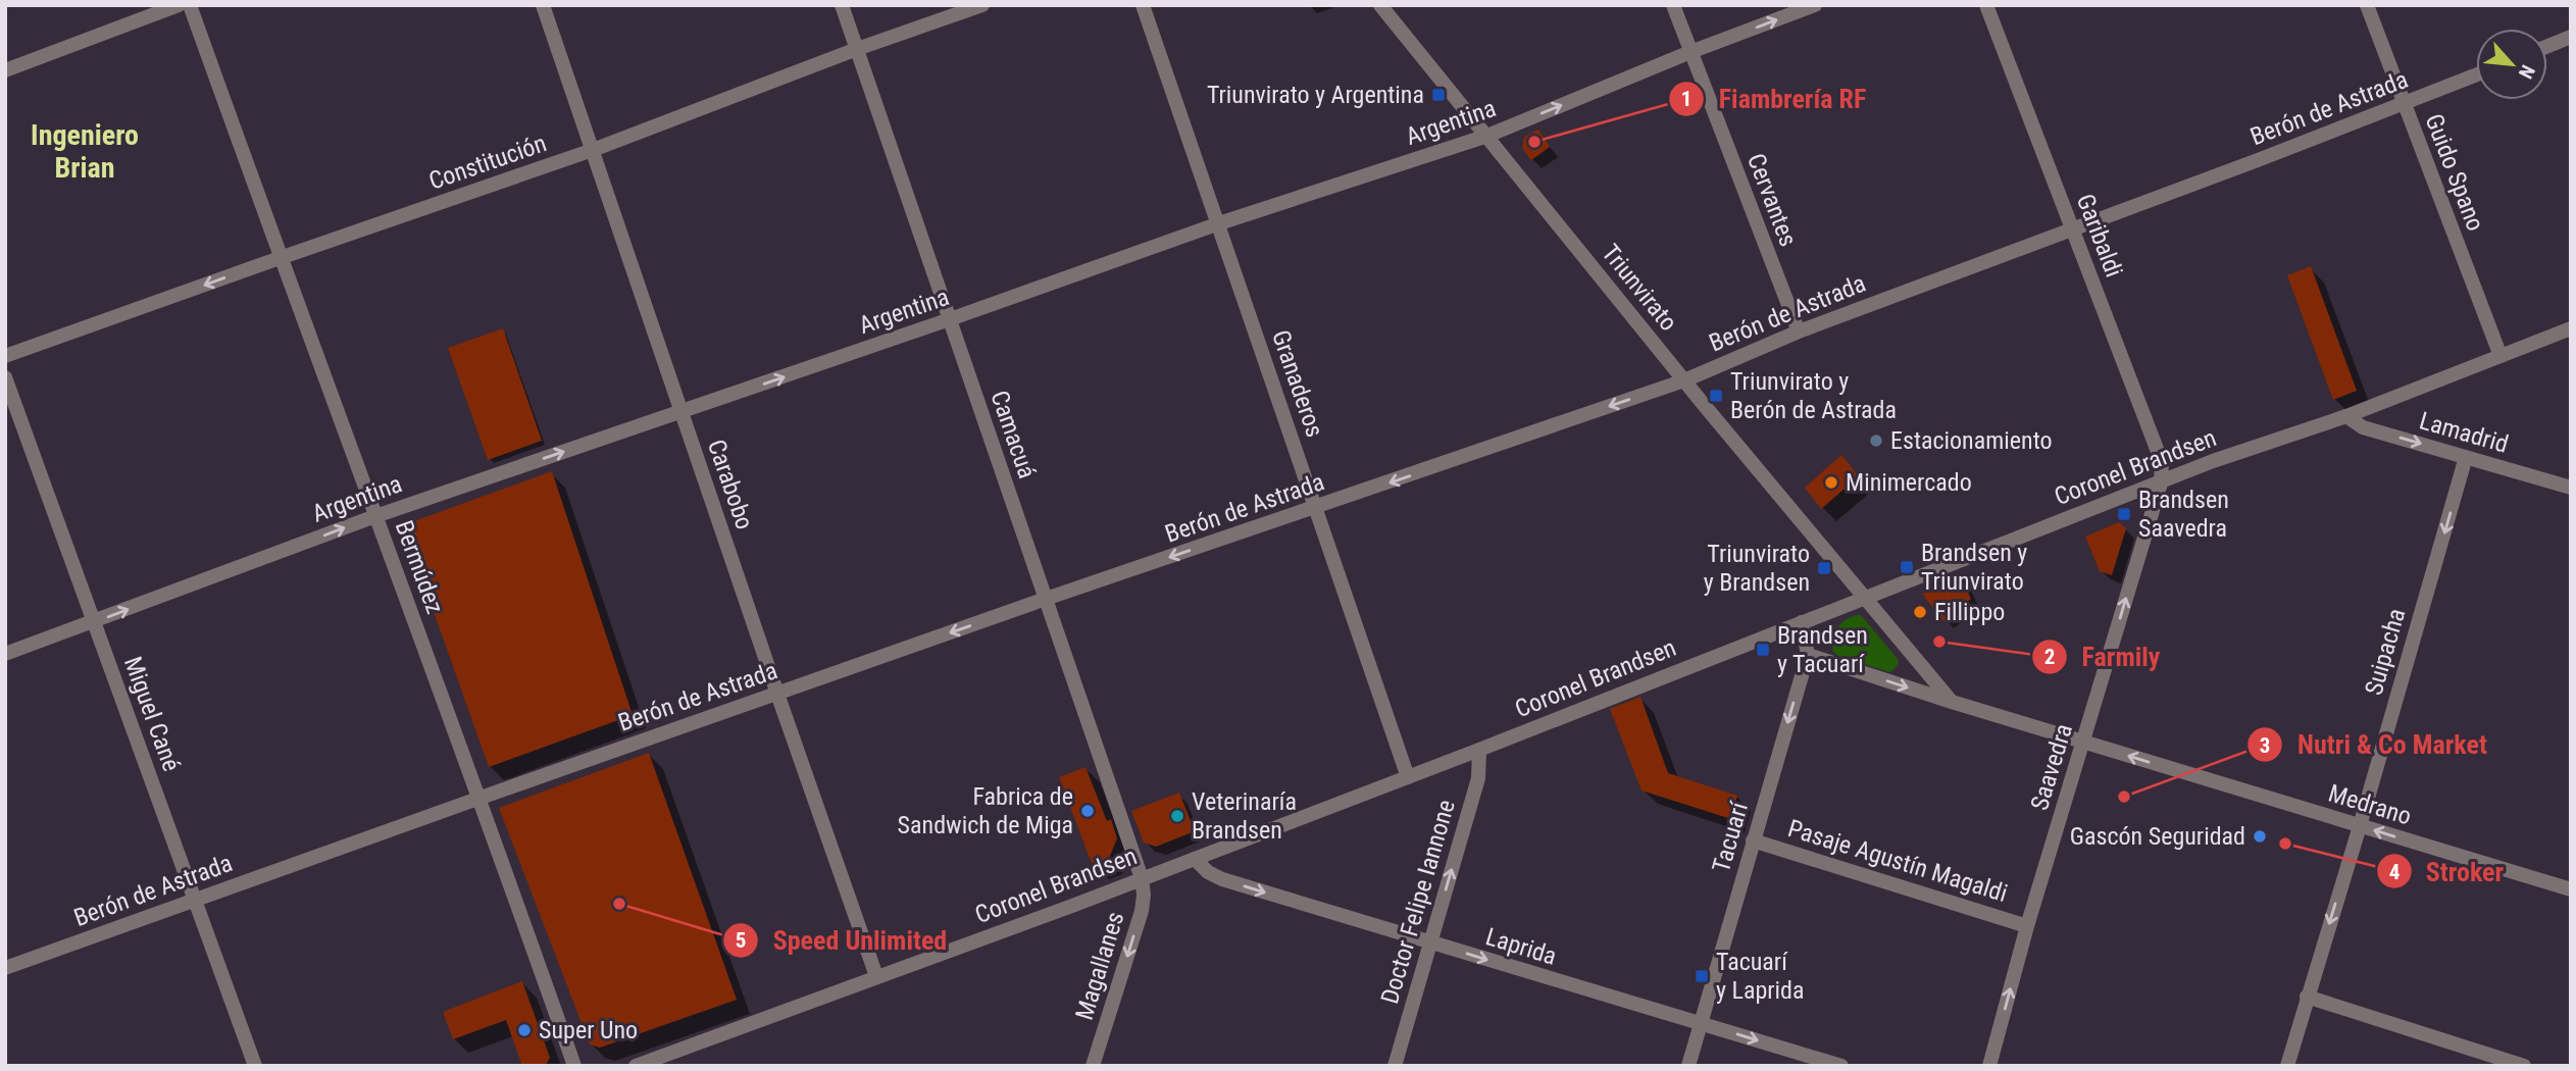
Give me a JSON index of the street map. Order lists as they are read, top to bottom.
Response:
{
  "streets": {
    "street": [
      "Berón de Astrada",
      "Argentina",
      "Constitución",
      "Guido Spano",
      "Cervantes",
      "Garibaldi",
      "Triunvirato",
      "Granaderos",
      "Lamadrid",
      "Camacuá",
      "Coronel Brandsen",
      "Carabobo",
      "Bermúdez",
      "Suipacha",
      "Miguel Cané",
      "Saavedra",
      "Medrano",
      "Tacuarí",
      "Pasaje Agustín Magaldi",
      "Doctor Felipe Iannone",
      "Laprida",
      "Magallanes"
    ]
  },
  "crossings": [
    ["Berón de Astrada", "Guido Spano"],
    ["Berón de Astrada", "Cervantes"],
    ["Berón de Astrada", "Garibaldi"],
    ["Berón de Astrada", "Triunvirato"],
    ["Berón de Astrada", "Granaderos"],
    ["Berón de Astrada", "Camacuá"],
    ["Berón de Astrada", "Carabobo"],
    ["Berón de Astrada", "Bermúdez"],
    ["Berón de Astrada", "Miguel Cané"],
    ["Argentina", "Cervantes"],
    ["Argentina", "Triunvirato"],
    ["Argentina", "Granaderos"],
    ["Argentina", "Camacuá"],
    ["Argentina", "Carabobo"],
    ["Argentina", "Bermúdez"],
    ["Argentina", "Miguel Cané"],
    ["Constitución", "Camacuá"],
    ["Constitución", "Carabobo"],
    ["Constitución", "Bermúdez"],
    ["Guido Spano", "Coronel Brandsen"],
    ["Garibaldi", "Coronel Brandsen"],
    ["Garibaldi", "Saavedra"],
    ["Triunvirato", "Coronel Brandsen"],
    ["Granaderos", "Coronel Brandsen"],
    ["Lamadrid", "Coronel Brandsen"],
    ["Lamadrid", "Suipacha"],
    ["Camacuá", "Coronel Brandsen"],
    ["Camacuá", "Magallanes"],
    ["Coronel Brandsen", "Carabobo"],
    ["Coronel Brandsen", "Saavedra"],
    ["Coronel Brandsen", "Tacuarí"],
    ["Coronel Brandsen", "Doctor Felipe Iannone"],
    ["Coronel Brandsen", "Laprida"],
    ["Coronel Brandsen", "Magallanes"],
    ["Suipacha", "Medrano"],
    ["Saavedra", "Medrano"],
    ["Saavedra", "Pasaje Agustín Magaldi"],
    ["Medrano", "Tacuarí"],
    ["Tacuarí", "Pasaje Agustín Magaldi"],
    ["Tacuarí", "Laprida"],
    ["Doctor Felipe Iannone", "Laprida"]
  ],
  "one_way": [
    "Berón de Astrada",
    "Argentina",
    "Lamadrid",
    "Suipacha",
    "Saavedra",
    "Tacuarí",
    "Doctor Felipe Iannone",
    "Laprida",
    "Magallanes"
  ],
  "districts": ["Ingeniero Brian"],
  "places": {
    "transit": [
      "Triunvirato y Argentina",
      "Triunvirato y Berón de Astrada",
      "Brandsen Saavedra",
      "Brandsen y Triunvirato",
      "Triunvirato y Brandsen",
      "Brandsen y Tacuarí",
      "Tacuarí y Laprida"
    ],
    "other": [
      "Fiambrería RF",
      "Estacionamiento",
      "Minimercado",
      "Fillippo",
      "Farmily",
      "Nutri & Co Market",
      "Fabrica de Sandwich de Miga",
      "Veterinaría Brandsen",
      "Gascón Seguridad",
      "Stroker",
      "Speed Unlimited",
      "Super Uno"
    ]
  },
  "north": "bottom right"
}
